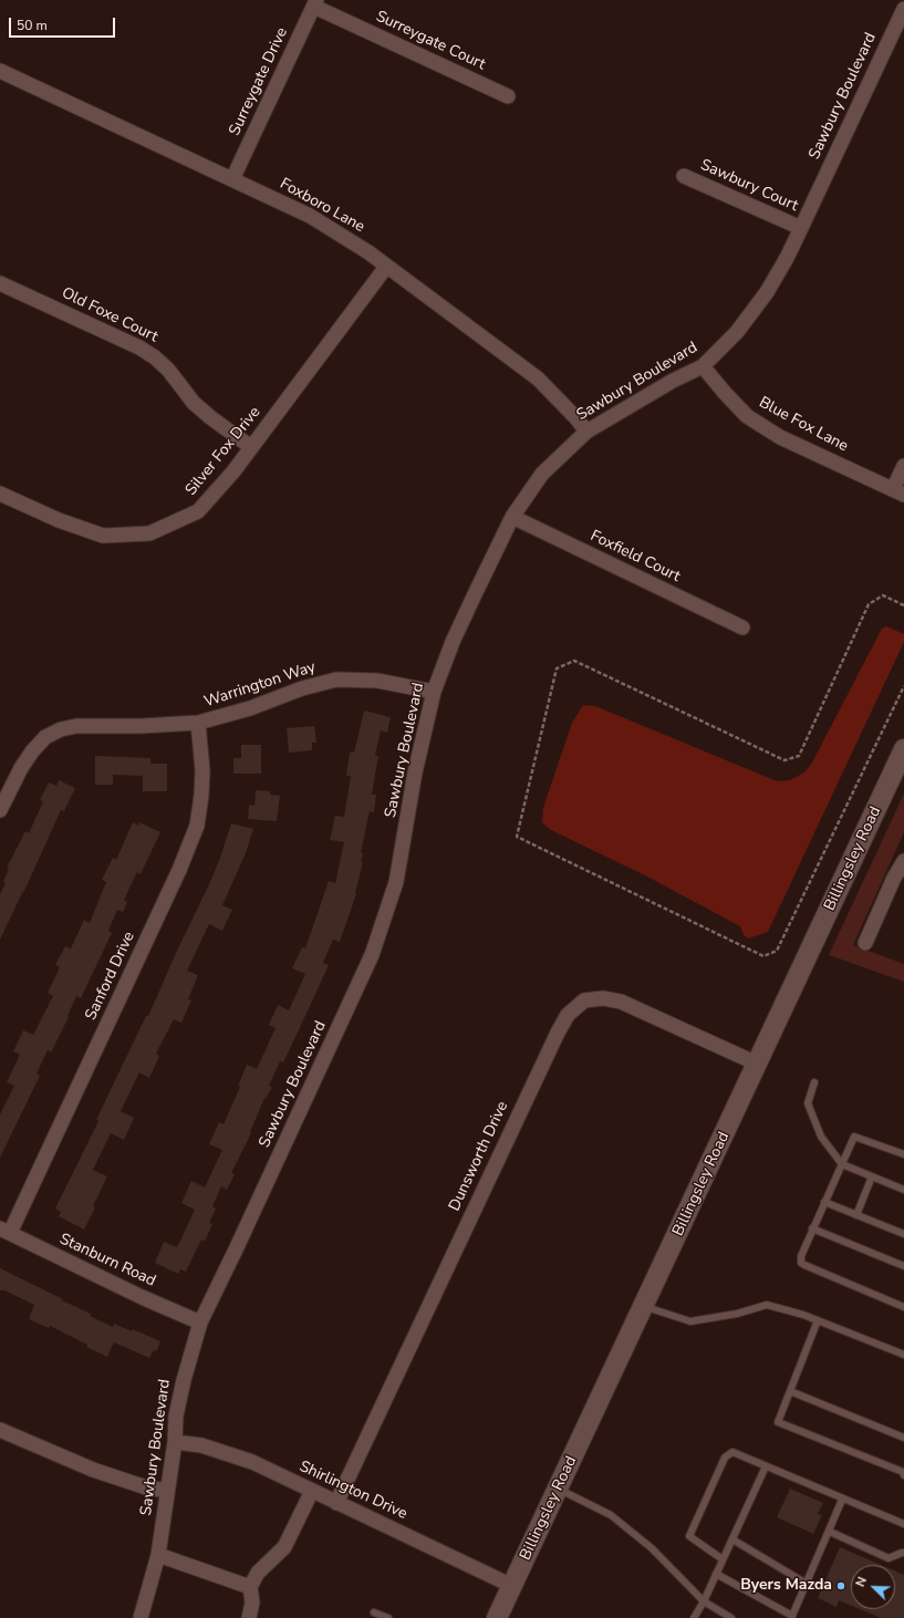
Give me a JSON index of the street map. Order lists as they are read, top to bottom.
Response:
{
  "streets": {
    "street": [
      "Surreygate Court",
      "Surreygate Drive",
      "Sawbury Boulevard",
      "Sawbury Court",
      "Foxboro Lane",
      "Old Foxe Court",
      "Blue Fox Lane",
      "Silver Fox Drive",
      "Foxfield Court",
      "Warrington Way",
      "Billingsley Road",
      "Sanford Drive",
      "Dunsworth Drive",
      "Stanburn Road",
      "Shirlington Drive"
    ]
  },
  "crossings": [
    ["Surreygate Court", "Surreygate Drive"],
    ["Surreygate Drive", "Foxboro Lane"],
    ["Sawbury Boulevard", "Sawbury Court"],
    ["Sawbury Boulevard", "Foxboro Lane"],
    ["Sawbury Boulevard", "Blue Fox Lane"],
    ["Sawbury Boulevard", "Foxfield Court"],
    ["Sawbury Boulevard", "Warrington Way"],
    ["Sawbury Boulevard", "Stanburn Road"],
    ["Sawbury Boulevard", "Shirlington Drive"],
    ["Foxboro Lane", "Silver Fox Drive"],
    ["Old Foxe Court", "Silver Fox Drive"],
    ["Warrington Way", "Sanford Drive"],
    ["Billingsley Road", "Dunsworth Drive"],
    ["Billingsley Road", "Shirlington Drive"],
    ["Sanford Drive", "Stanburn Road"],
    ["Dunsworth Drive", "Shirlington Drive"]
  ],
  "places": ["Byers Mazda"],
  "scale_bar": "50 m",
  "north": "top left"
}
